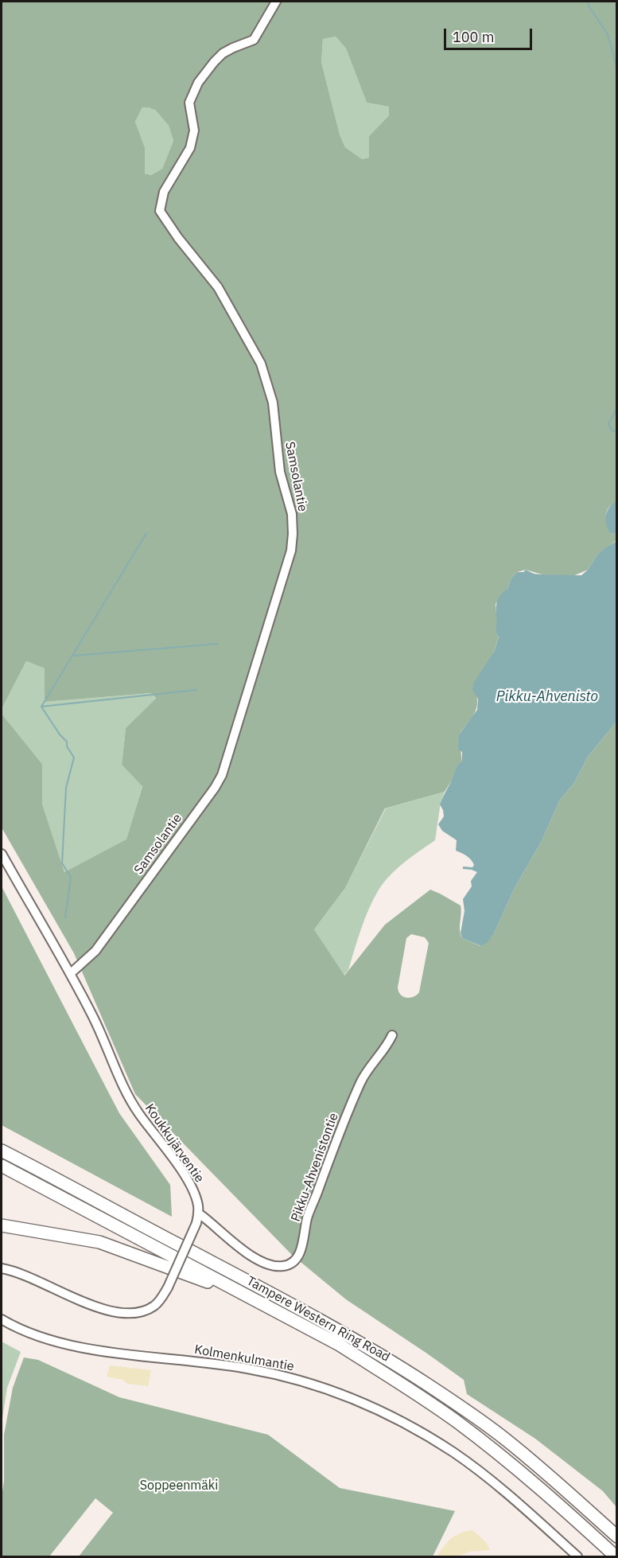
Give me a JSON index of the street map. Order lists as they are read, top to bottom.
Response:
{
  "streets": {
    "highway": ["Tampere Western Ring Road"],
    "street": [
      "Samsolantie",
      "Koukkujärventie",
      "Pikku-Ahvenistontie",
      "Kolmenkulmantie"
    ]
  },
  "crossings": [
    ["Samsolantie", "Koukkujärventie"],
    ["Koukkujärventie", "Pikku-Ahvenistontie"]
  ],
  "water": ["Pikku-Ahvenisto"],
  "parks": ["Soppeenmäki"],
  "scale_bar": "100 m"
}
